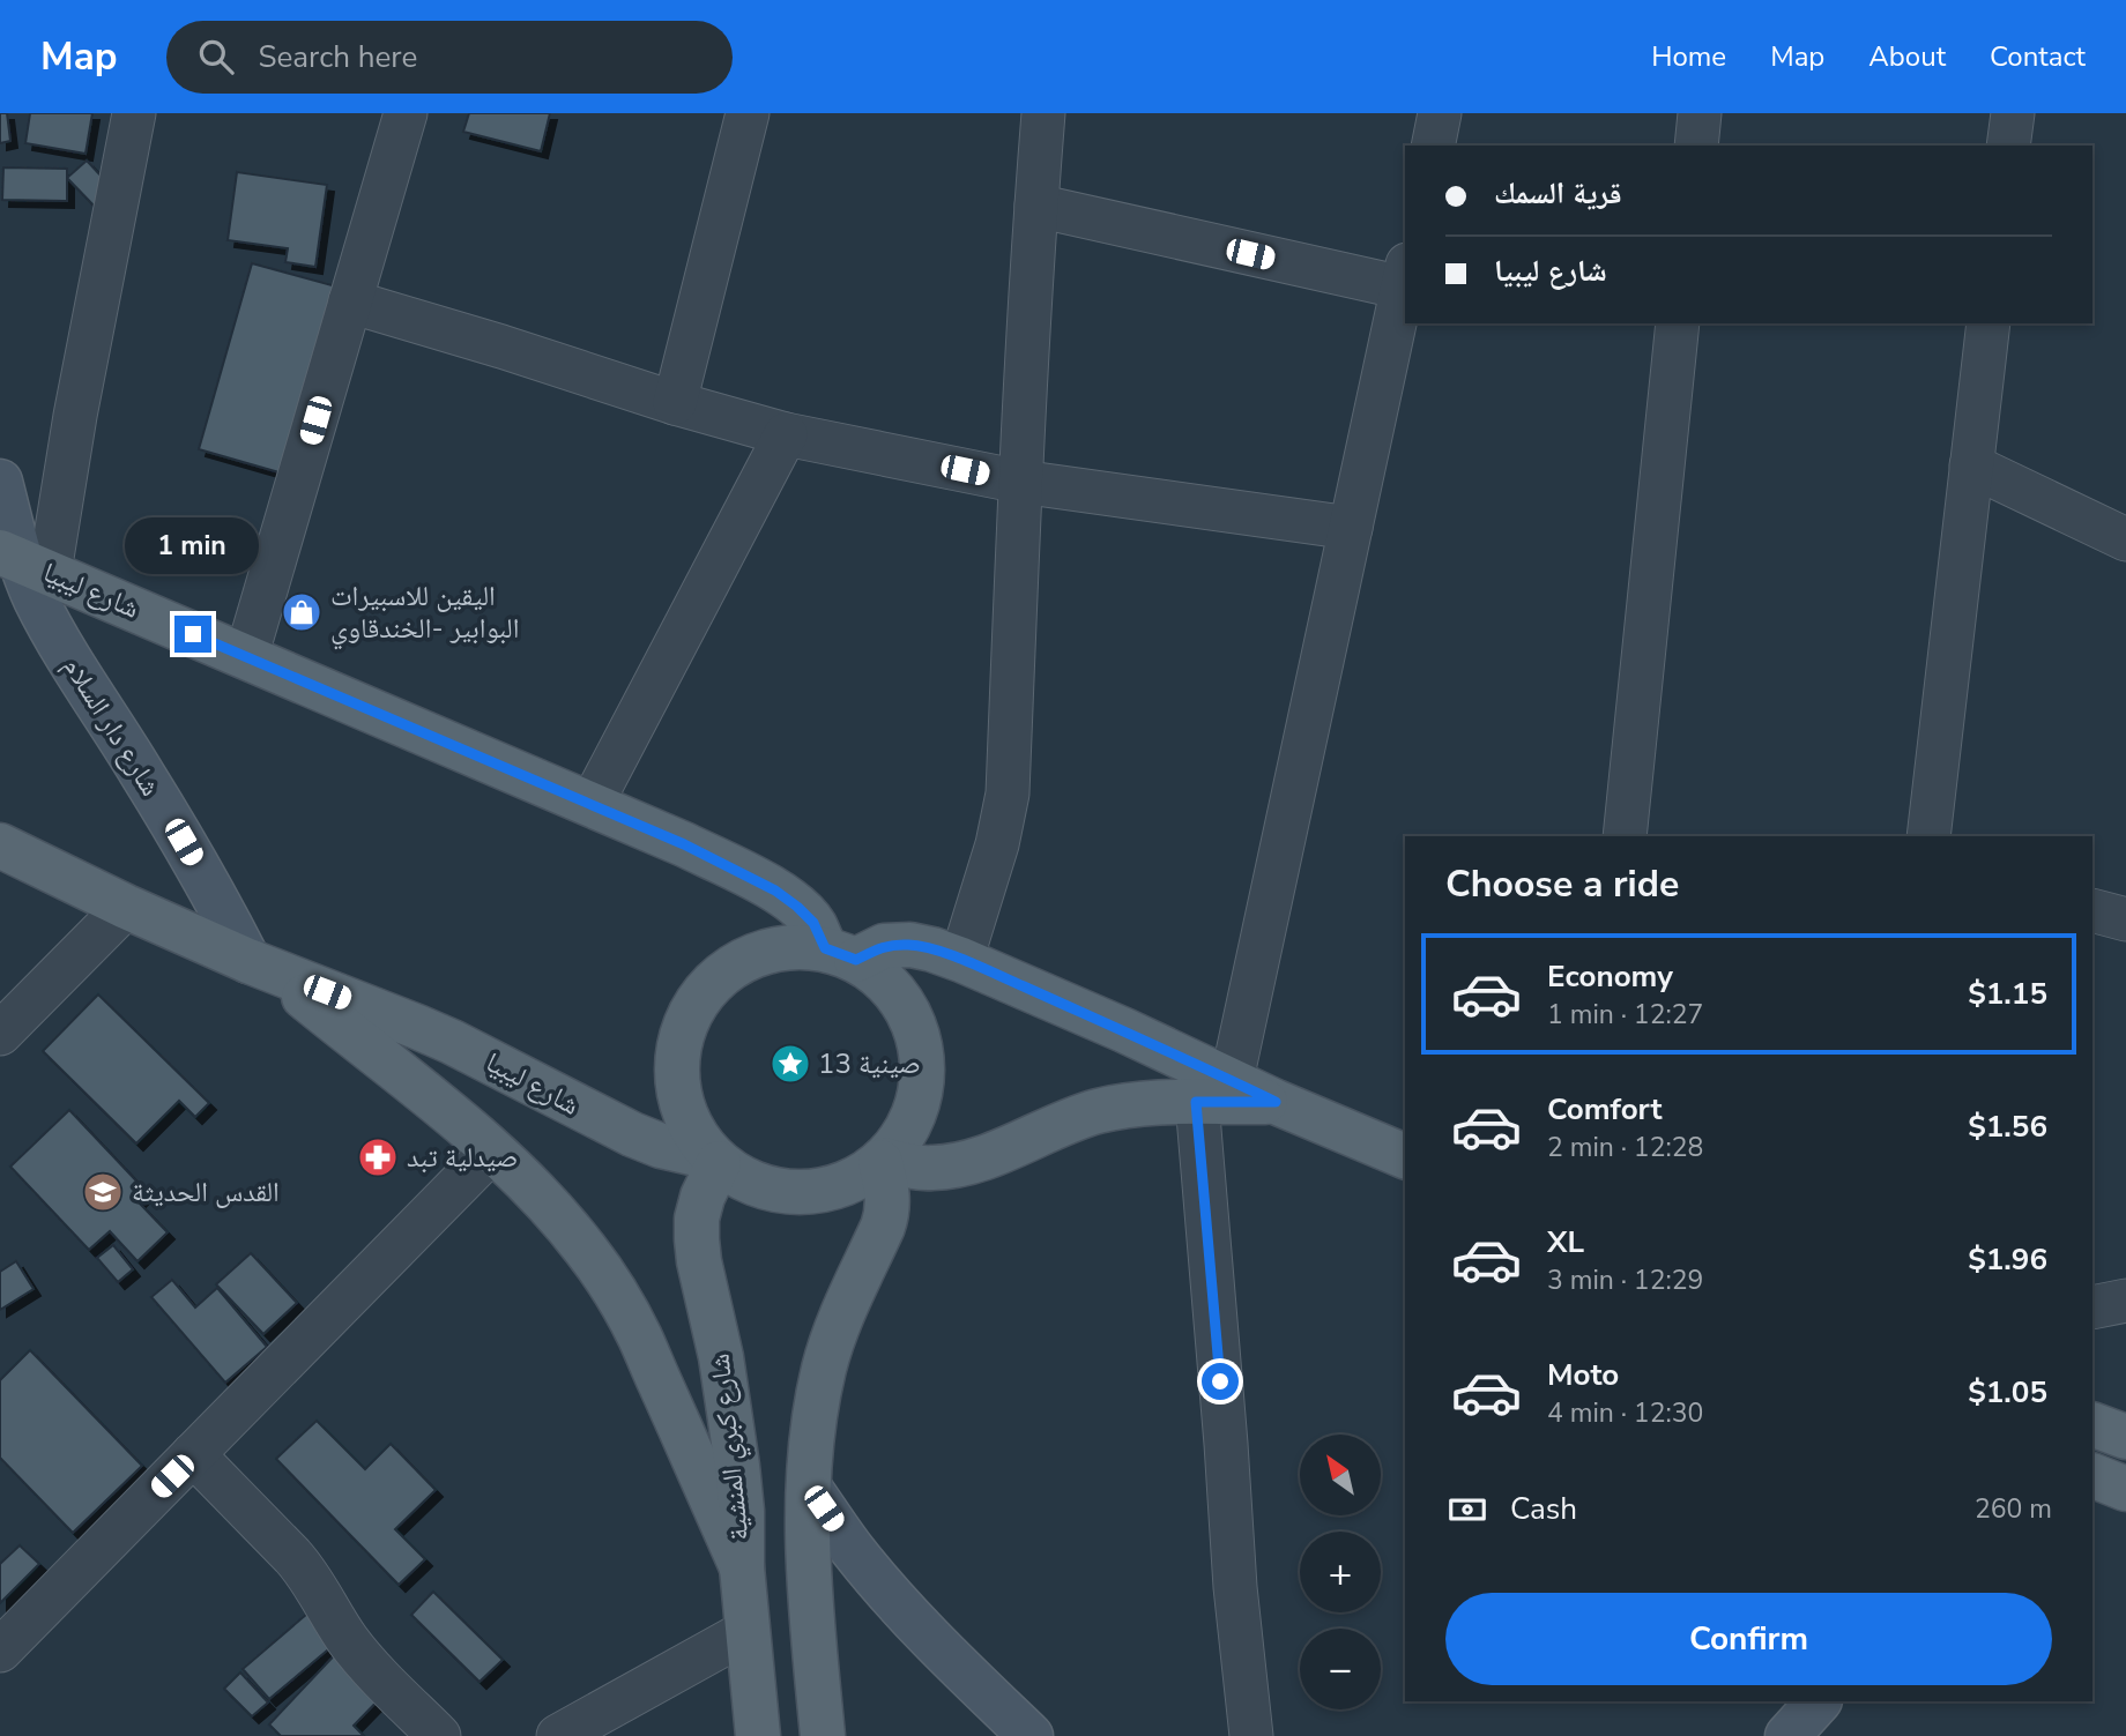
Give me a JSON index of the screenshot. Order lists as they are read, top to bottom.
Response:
{
  "streets": {
    "main road": ["شارع ليبيا", "شارع كبري المنشية"],
    "street": ["شارع دار السلام"]
  },
  "crossings": [
    ["شارع ليبيا", "شارع دار السلام"],
    ["شارع ليبيا", "شارع كبري المنشية"]
  ],
  "places": {
    "shop": ["اليقين للاسبيرات البوابير -الخندقاوي"],
    "place": ["صينية 13"],
    "pharmacy": ["صيدلية تبد"],
    "school or university": ["القدس الحديثة"]
  },
  "north": "top left",
  "page": {
    "header": "Map",
    "search": "Search here",
    "nav": [
      "Home",
      "Map",
      "About",
      "Contact"
    ],
    "banner": ["قرية السمك", "شارع ليبيا"],
    "bubble": "1 min",
    "heading": "Choose a ride",
    "list": [
      {
        "name": "Economy",
        "note": "1 min · 12:27",
        "value": "$1.15"
      },
      {
        "name": "Comfort",
        "note": "2 min · 12:28",
        "value": "$1.56"
      },
      {
        "name": "XL",
        "note": "3 min · 12:29",
        "value": "$1.96"
      },
      {
        "name": "Moto",
        "note": "4 min · 12:30",
        "value": "$1.05"
      }
    ],
    "map_buttons": ["+", "−"],
    "pay": ["Cash", "260 m"],
    "buttons": "Confirm"
  }
}
